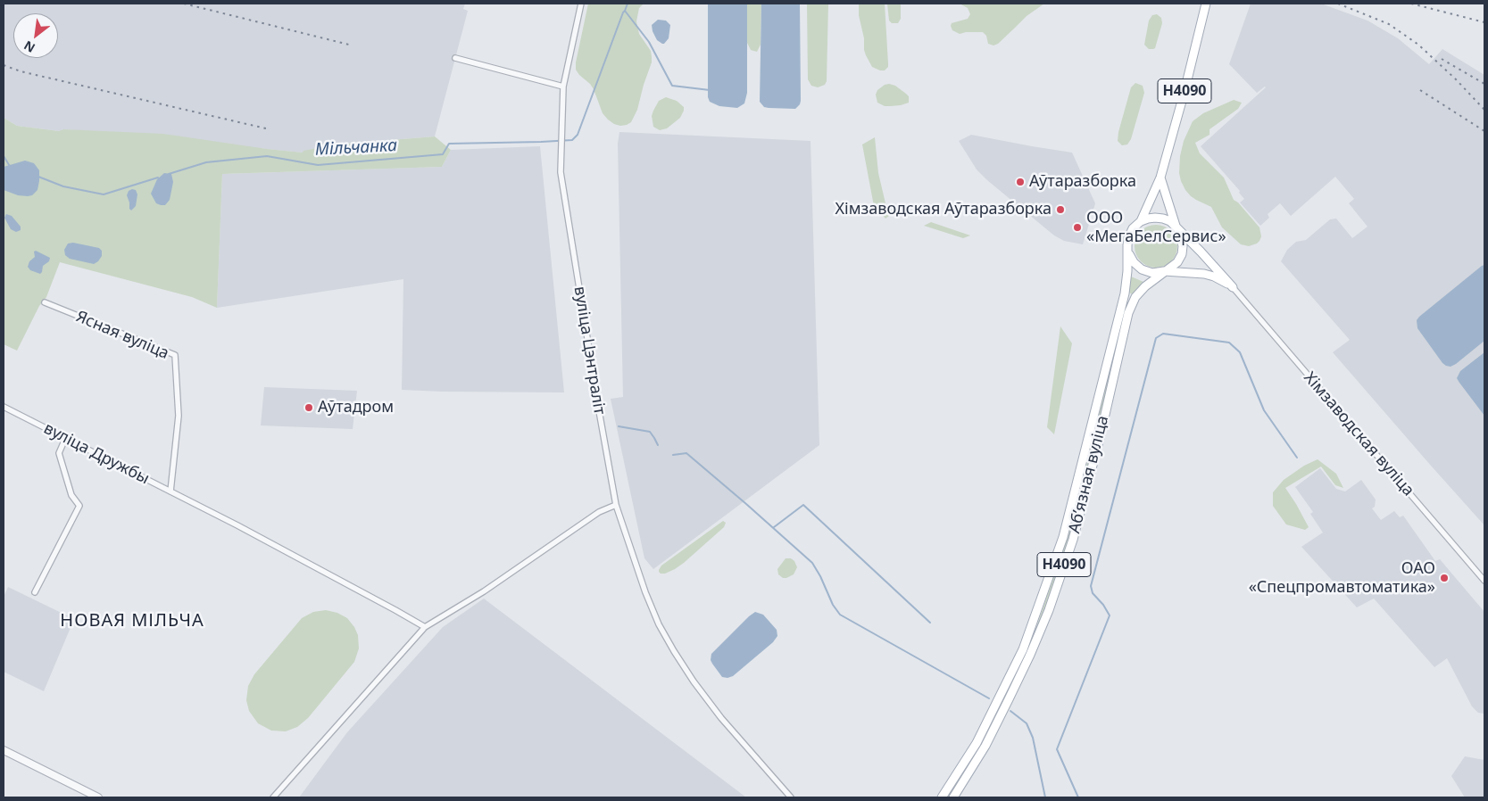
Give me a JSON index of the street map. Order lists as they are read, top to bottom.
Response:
{
  "streets": {
    "main road": ["Н4090", "Абʼязная вуліца"],
    "street": [
      "Ясная вуліца",
      "вуліца Цэнтраліт",
      "Хімзаводская вуліца",
      "вуліца Дружбы"
    ]
  },
  "crossings": [
    ["Н4090", "Абʼязная вуліца"],
    ["Ясная вуліца", "вуліца Дружбы"]
  ],
  "districts": ["НОВАЯ МІЛЬЧА"],
  "water": ["Мільчанка"],
  "places": [
    "Аўтаразборка",
    "Хімзаводская Аўтаразборка",
    "ООО «МегаБелСервис»",
    "Аўтадром",
    "ОАО «Спецпромавтоматика»"
  ],
  "north": "bottom left"
}
